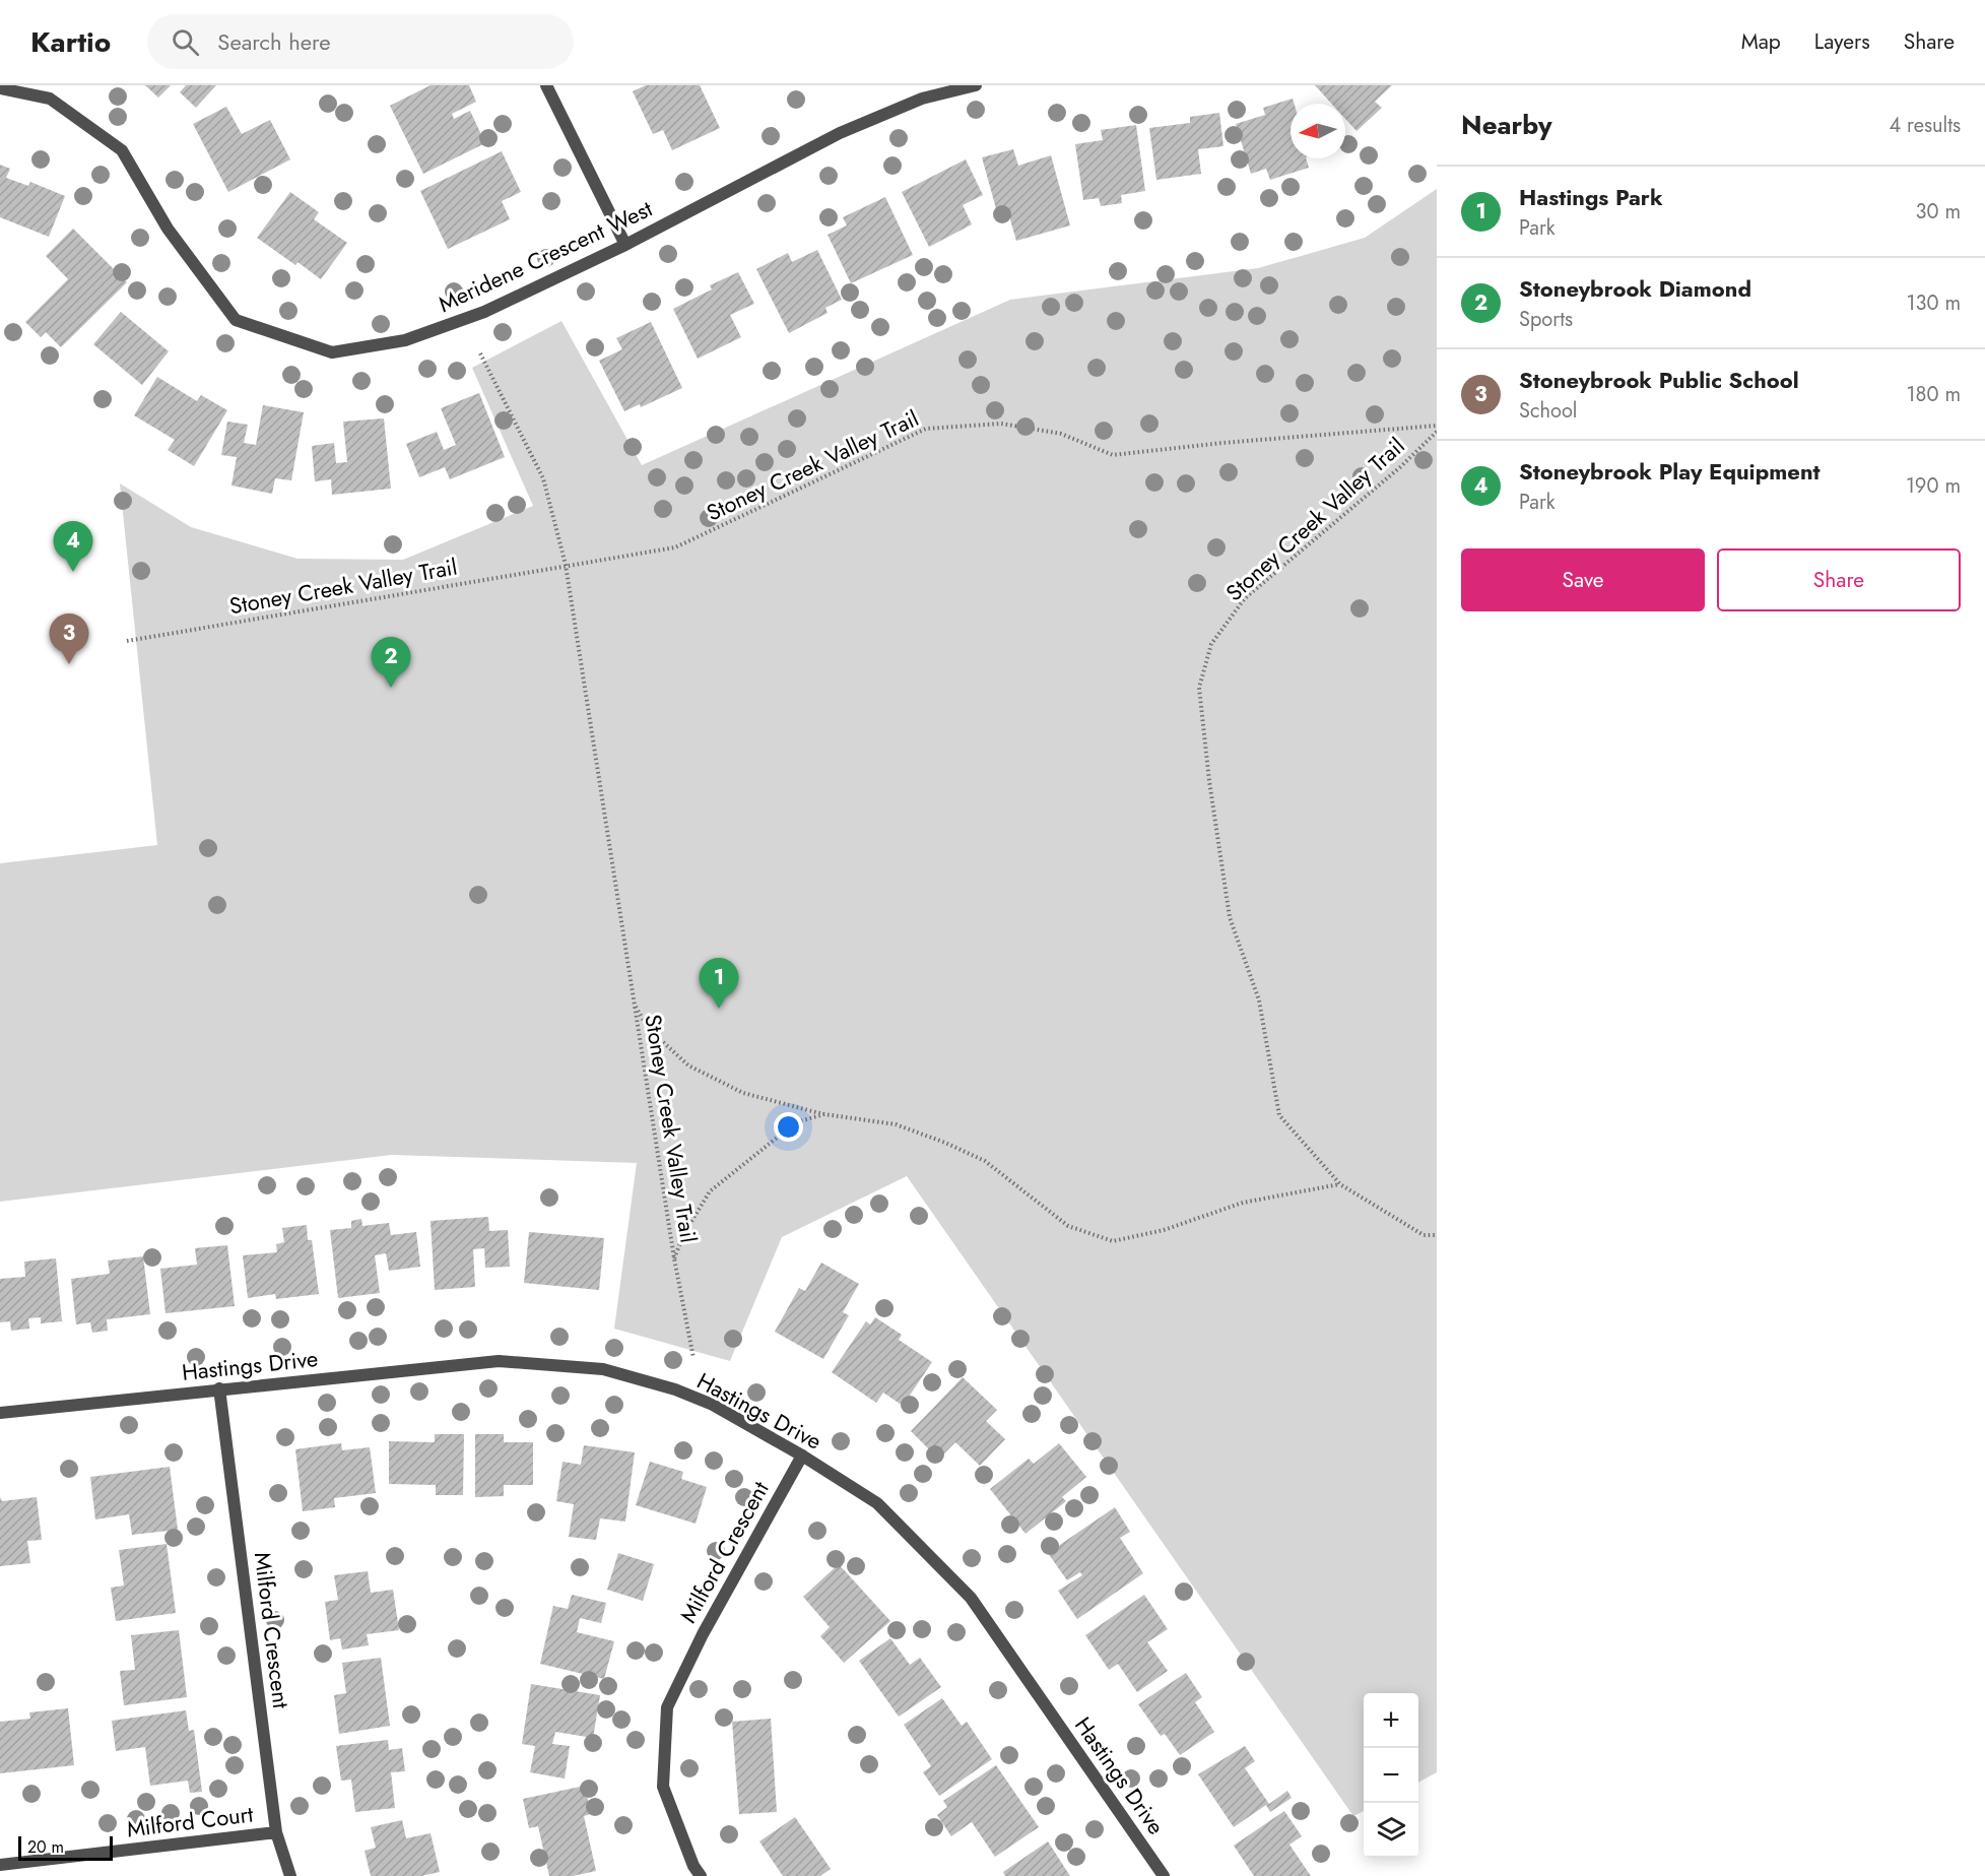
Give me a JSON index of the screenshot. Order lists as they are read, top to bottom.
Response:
{
  "streets": {
    "street": [
      "Meridene Crescent West",
      "Hastings Drive",
      "Milford Crescent",
      "Milford Court"
    ],
    "path": ["Stoney Creek Valley Trail"]
  },
  "crossings": [
    ["Hastings Drive", "Milford Crescent"],
    ["Milford Crescent", "Milford Court"]
  ],
  "scale_bar": "20 m",
  "north": "left",
  "page": {
    "header": "Kartio",
    "search": "Search here",
    "nav": ["Map", "Layers", "Share"],
    "heading": ["Nearby", "4 results"],
    "list": [
      {
        "mark": "1",
        "name": "Hastings Park",
        "note": "Park",
        "value": "30 m"
      },
      {
        "mark": "2",
        "name": "Stoneybrook Diamond",
        "note": "Sports",
        "value": "130 m"
      },
      {
        "mark": "3",
        "name": "Stoneybrook Public School",
        "note": "School",
        "value": "180 m"
      },
      {
        "mark": "4",
        "name": "Stoneybrook Play Equipment",
        "note": "Park",
        "value": "190 m"
      }
    ],
    "pins": [
      "4",
      "3",
      "2",
      "1"
    ],
    "buttons": ["Save", "Share"],
    "map_buttons": ["+", "−"],
    "scale": "20 m"
  }
}
